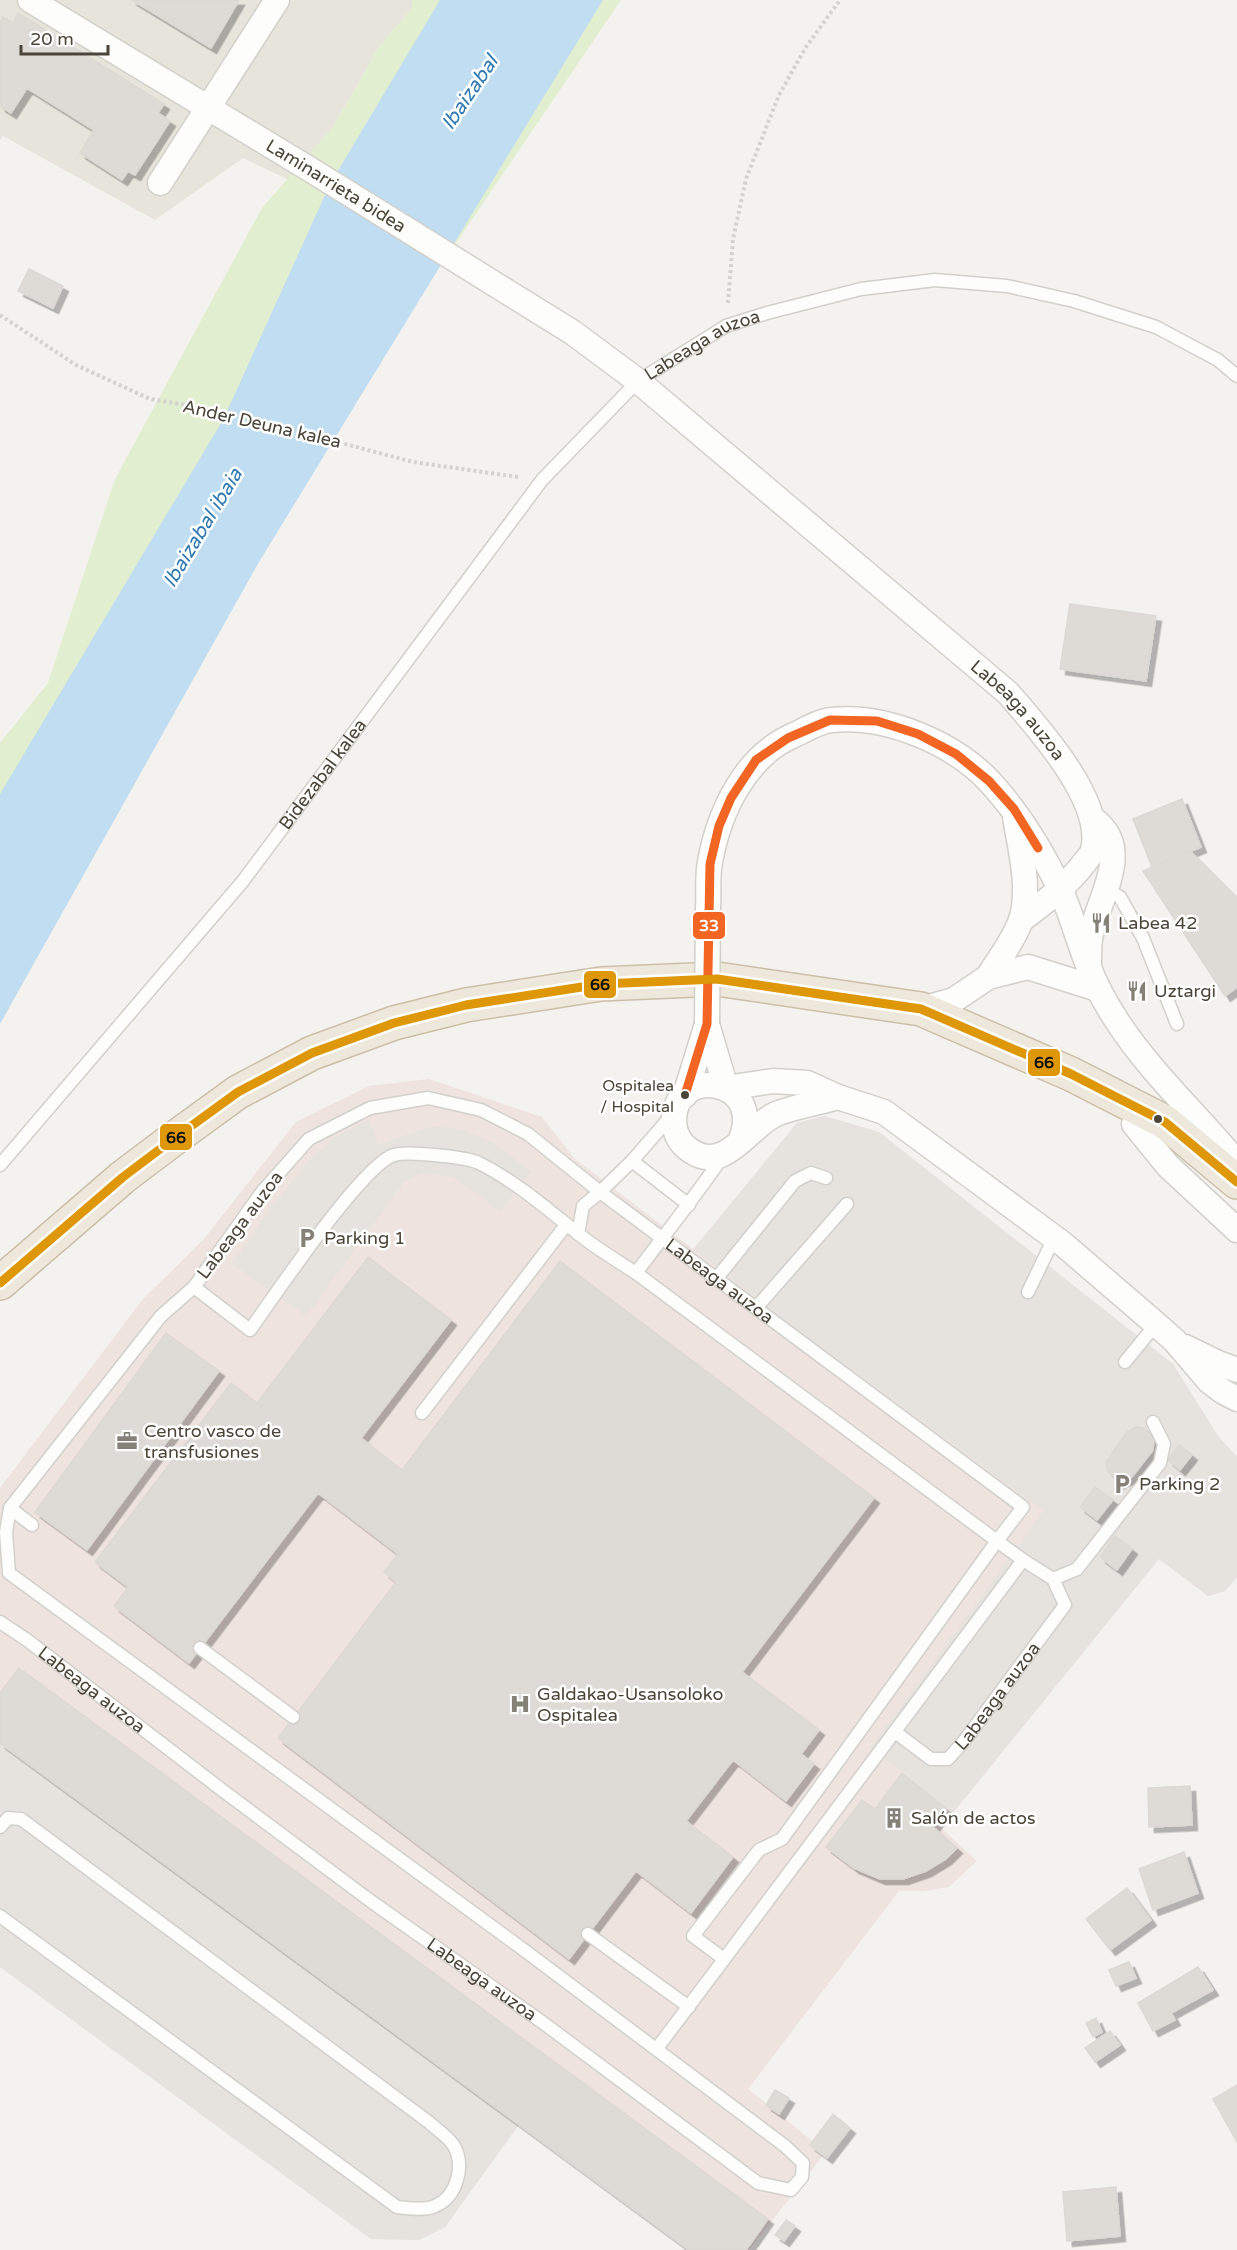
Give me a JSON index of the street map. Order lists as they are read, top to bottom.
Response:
{
  "streets": {
    "street": ["Laminarrieta bidea", "Labeaga auzoa"],
    "lane": ["Bidezabal kalea"],
    "path": ["Ander Deuna kalea"]
  },
  "crossings": [
    ["Laminarrieta bidea", "Labeaga auzoa"],
    ["Laminarrieta bidea", "Bidezabal kalea"],
    ["Labeaga auzoa", "Bidezabal kalea"],
    ["Ander Deuna kalea", "Bidezabal kalea"]
  ],
  "water": ["Ibaizabal", "Ibaizabal ibaia"],
  "places": {
    "restaurant": ["Labea 42", "Uztargi"],
    "other": ["Ospitalea / Hospital"],
    "parking": ["Parking 1", "Parking 2"],
    "office": ["Centro vasco de transfusiones"],
    "hospital": ["Galdakao-Usansoloko Ospitalea"],
    "building": ["Salón de actos"]
  },
  "lines": ["transit line 33", "transit line 66"],
  "scale_bar": "20 m"
}
